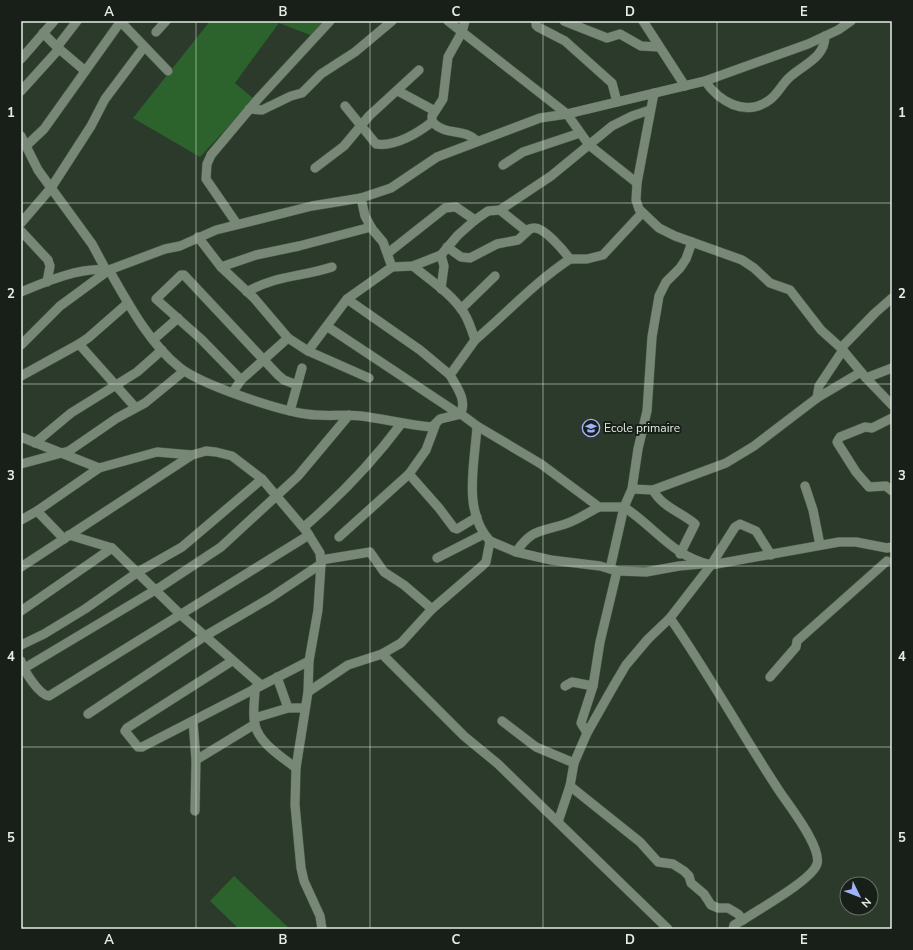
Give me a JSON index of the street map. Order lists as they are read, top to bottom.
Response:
{
  "places": {
    "school or university": ["Ecole primaire"]
  },
  "north": "bottom right",
  "grid": {
    "columns": [
      "A",
      "B",
      "C",
      "D",
      "E"
    ],
    "rows": [
      "1",
      "2",
      "3",
      "4",
      "5"
    ]
  }
}
